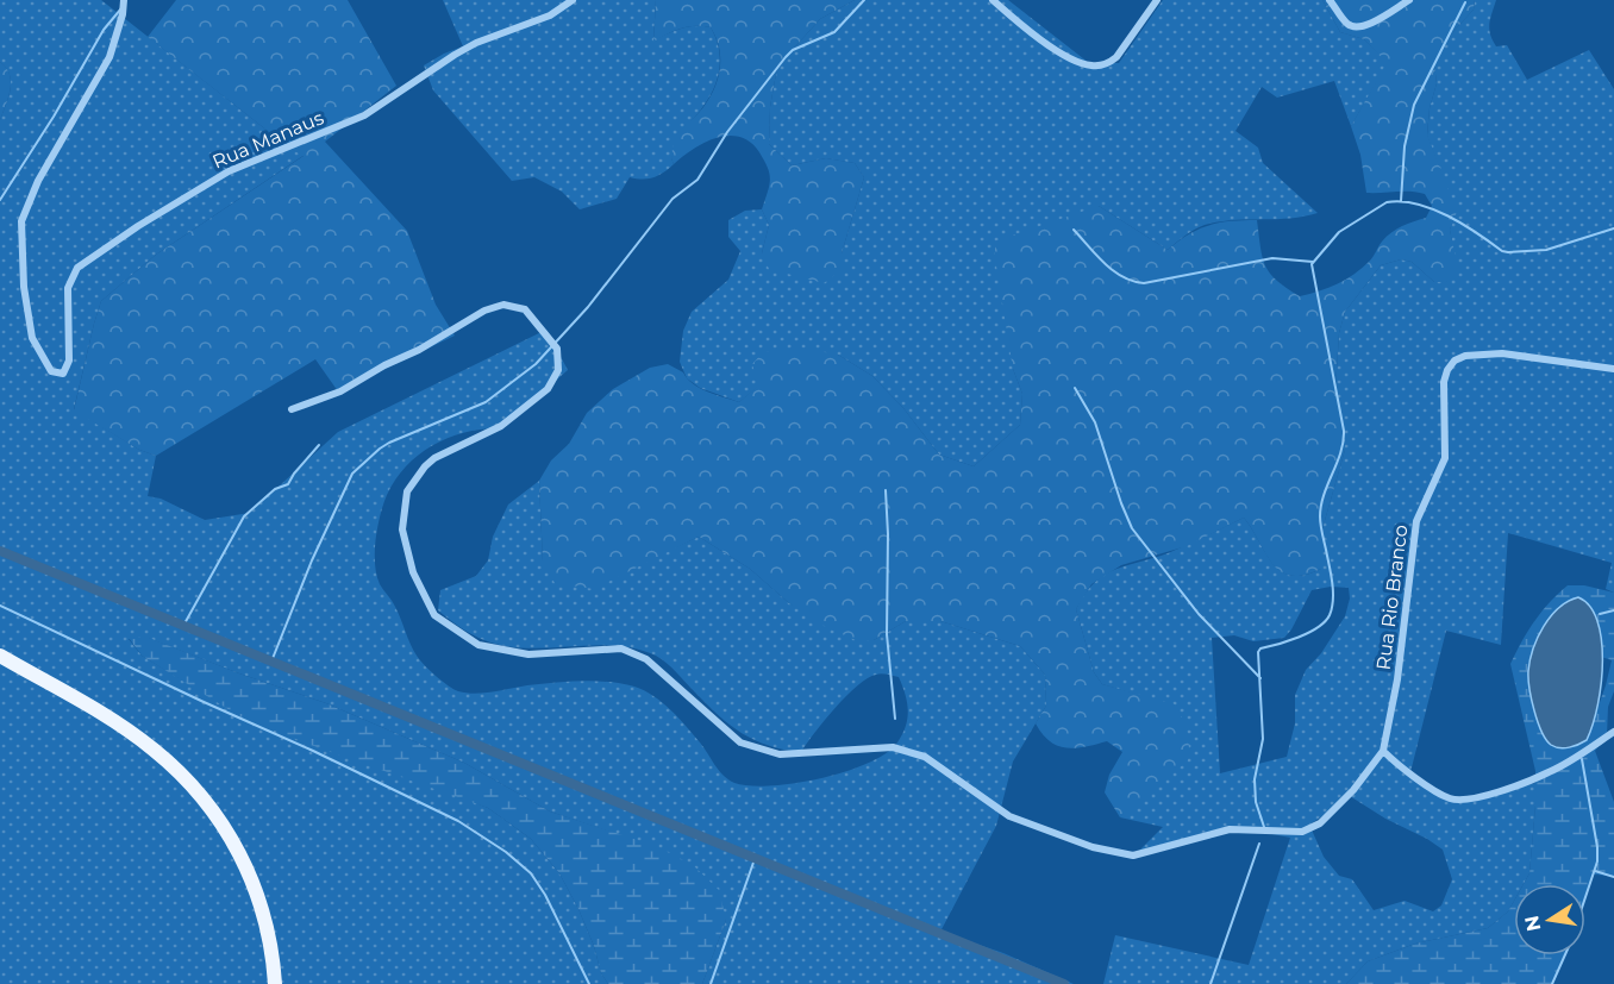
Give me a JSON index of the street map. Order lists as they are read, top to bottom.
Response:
{
  "streets": {
    "street": ["Rua Manaus", "Rua Rio Branco"]
  },
  "north": "left"
}
